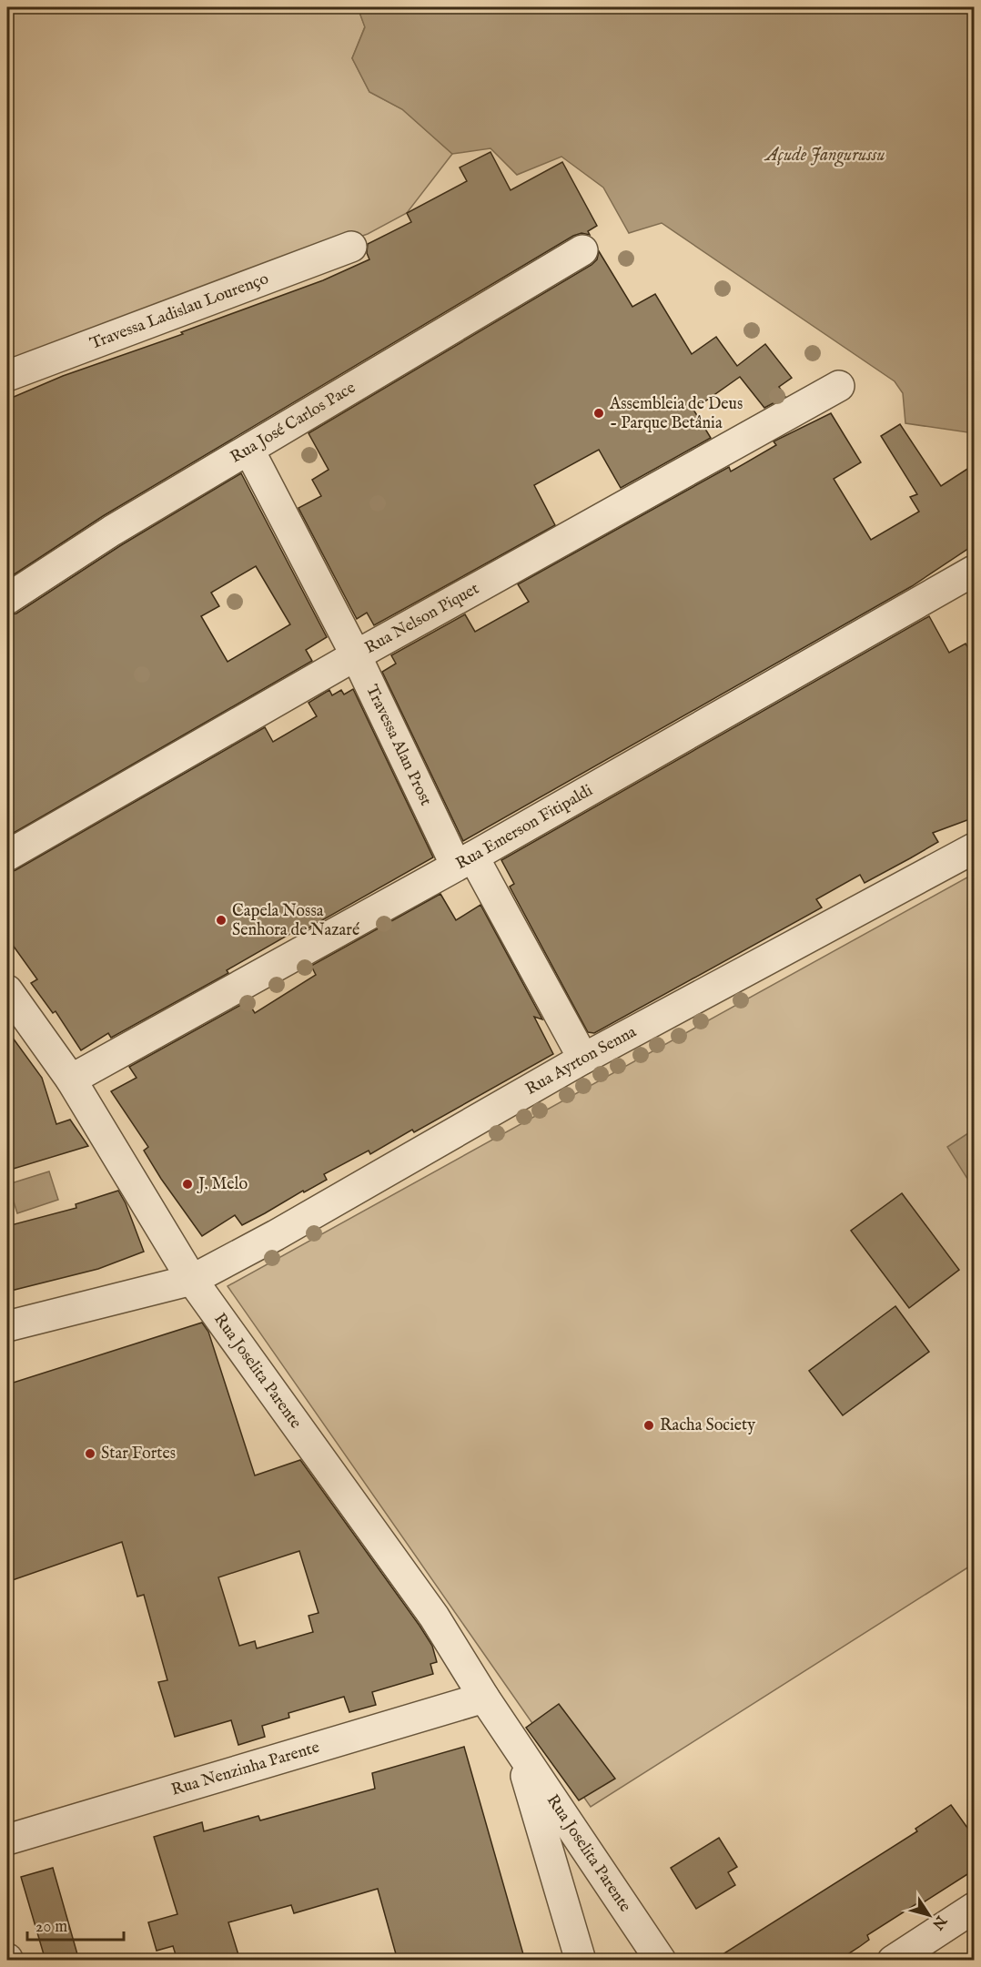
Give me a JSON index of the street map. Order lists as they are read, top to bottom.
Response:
{
  "streets": {
    "street": [
      "Travessa Ladislau Lourenço",
      "Rua José Carlos Pace",
      "Rua Nelson Piquet",
      "Travessa Alan Prost",
      "Rua Emerson Fitipaldi",
      "Rua Ayrton Senna",
      "Rua Joselita Parente",
      "Rua Nenzinha Parente"
    ]
  },
  "crossings": [
    ["Rua José Carlos Pace", "Travessa Alan Prost"],
    ["Rua Nelson Piquet", "Travessa Alan Prost"],
    ["Travessa Alan Prost", "Rua Emerson Fitipaldi"],
    ["Travessa Alan Prost", "Rua Ayrton Senna"],
    ["Rua Emerson Fitipaldi", "Rua Joselita Parente"],
    ["Rua Ayrton Senna", "Rua Joselita Parente"],
    ["Rua Joselita Parente", "Rua Nenzinha Parente"]
  ],
  "water": ["Açude Jangurussu"],
  "places": [
    "Assembleia de Deus - Parque Betânia",
    "Capela Nossa Senhora de Nazaré",
    "J. Melo",
    "Racha Society",
    "Star Fortes"
  ],
  "scale_bar": "20 m",
  "north": "bottom right"
}
